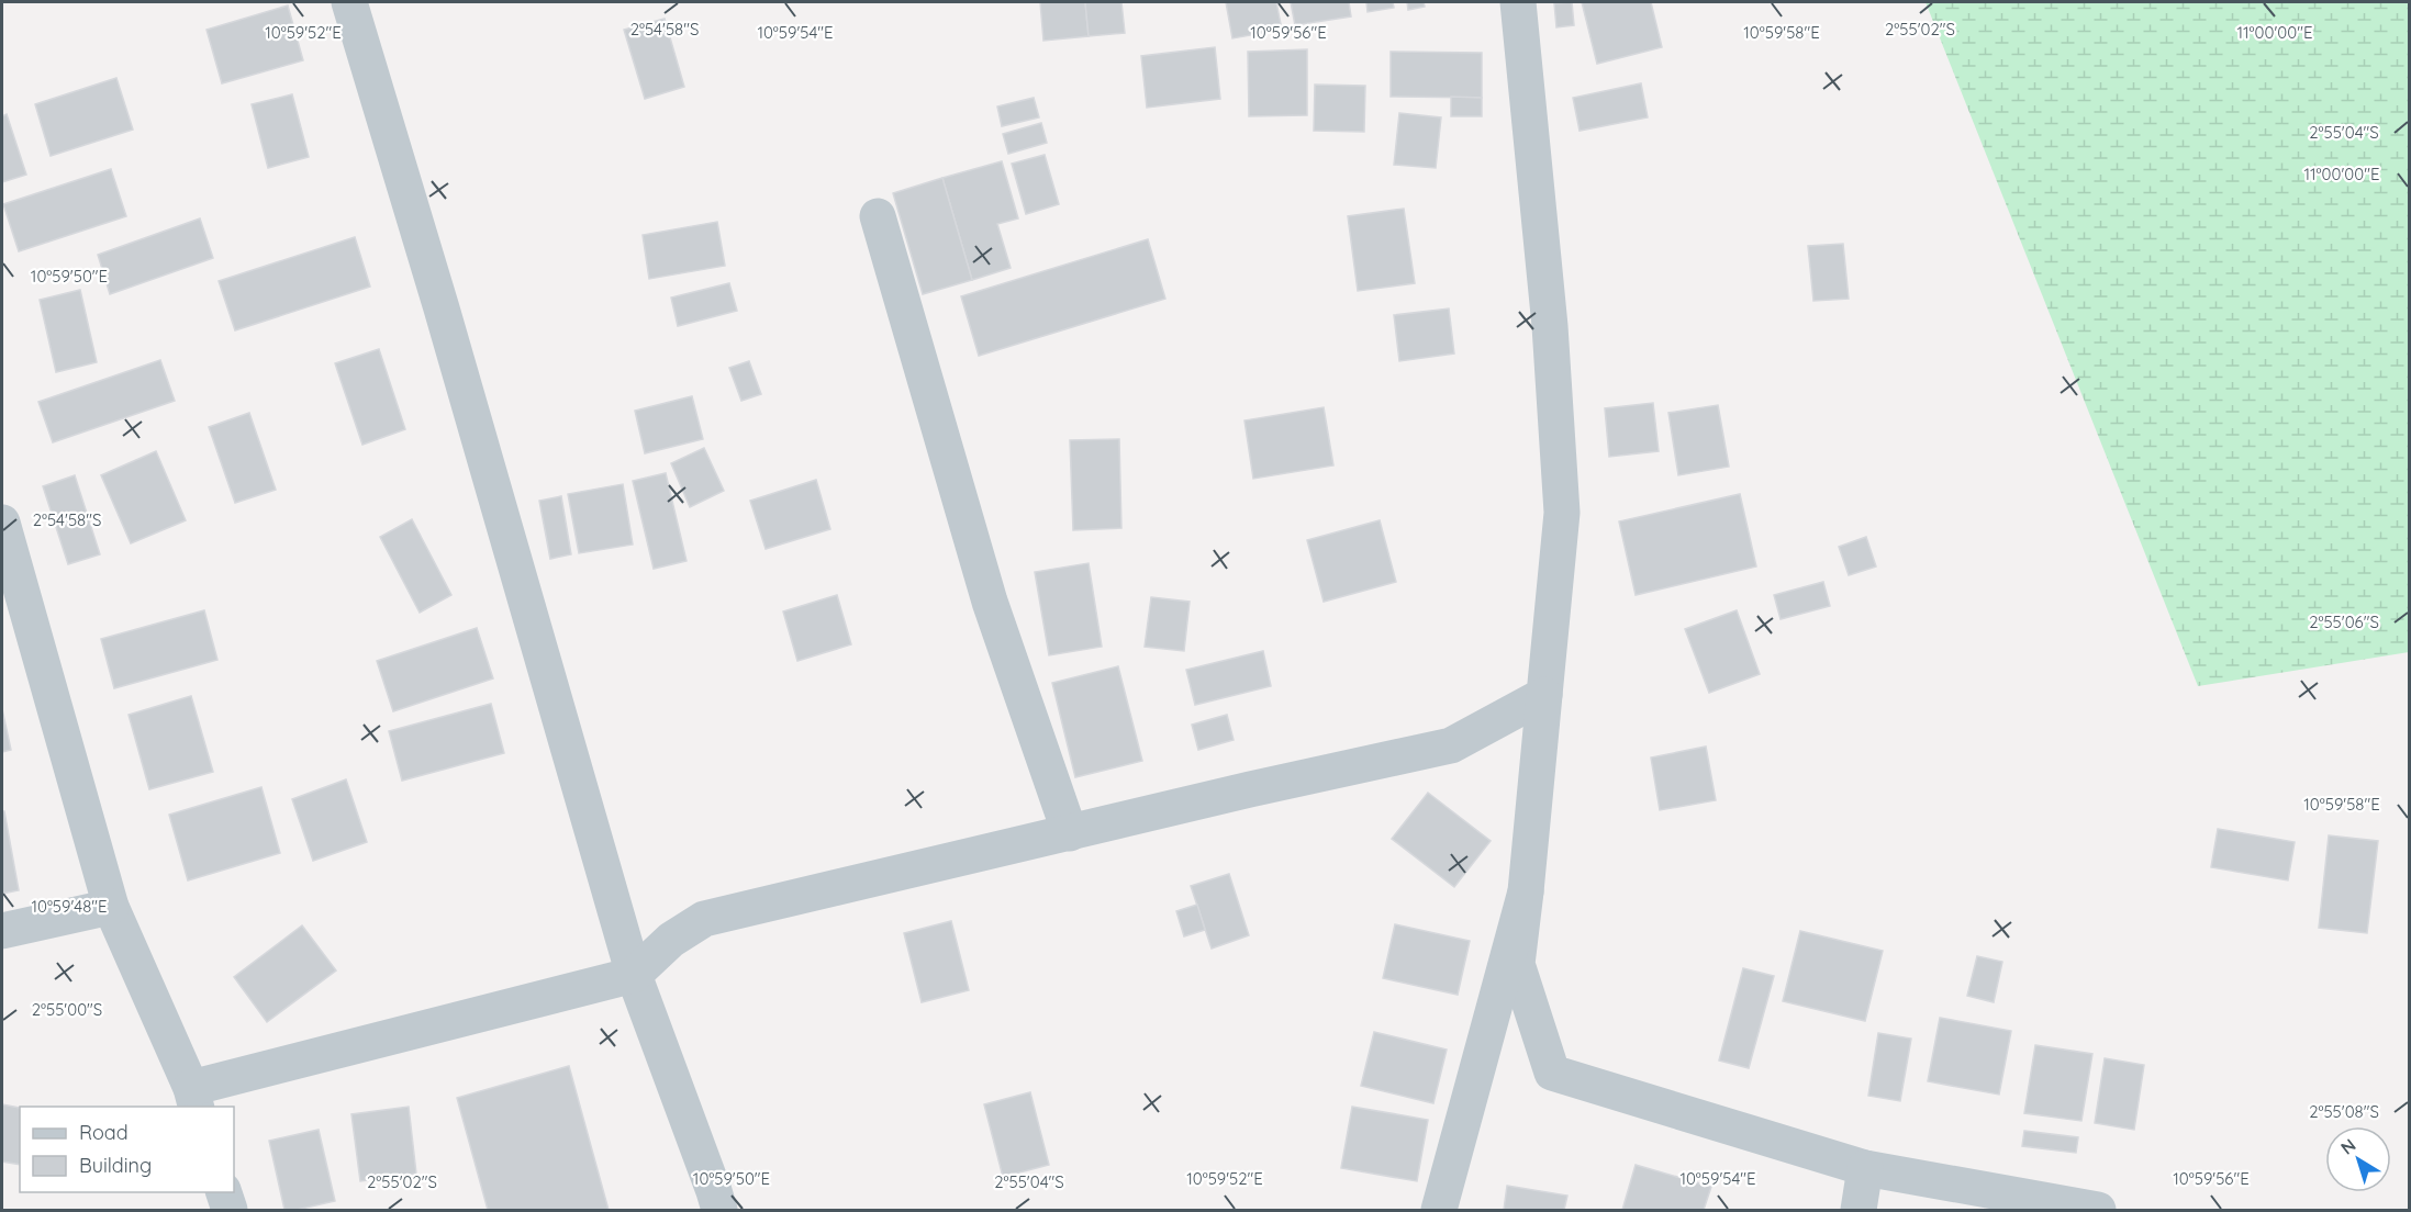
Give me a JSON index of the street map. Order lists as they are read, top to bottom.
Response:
{
  "legend": ["Road", "Building"],
  "north": "top left",
  "coordinates": [
    "2°54'58\"S",
    "2°55'02\"S",
    "10°59'52\"E",
    "10°59'54\"E",
    "10°59'56\"E",
    "10°59'58\"E",
    "11°00'00\"E",
    "2°55'04\"S",
    "10°59'50\"E",
    "2°55'06\"S",
    "10°59'48\"E",
    "2°55'00\"S",
    "2°55'08\"S"
  ]
}
